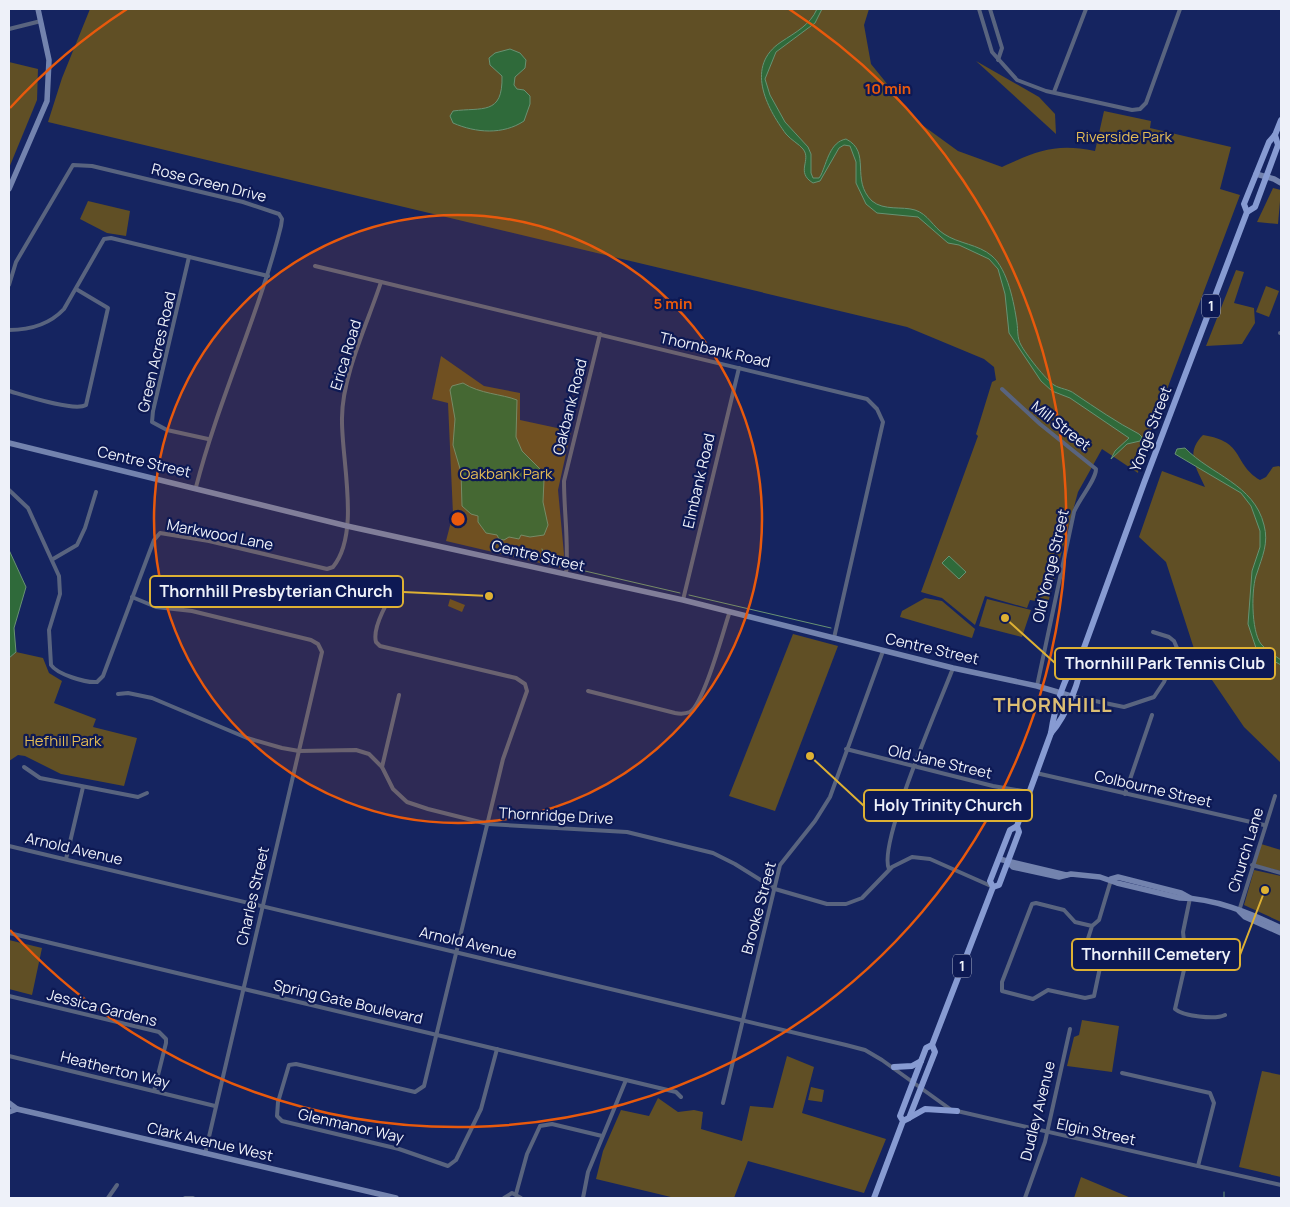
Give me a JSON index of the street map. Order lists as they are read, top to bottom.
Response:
{
  "streets": {
    "main road": [
      "1",
      "Yonge Street",
      "Centre Street",
      "Clark Avenue West"
    ],
    "street": [
      "Rose Green Drive",
      "Thornbank Road",
      "Green Acres Road",
      "Erica Road",
      "Oakbank Road",
      "Mill Street",
      "Elmbank Road",
      "Markwood Lane",
      "Old Yonge Street",
      "Old Jane Street",
      "Colbourne Street",
      "Thornridge Drive",
      "Arnold Avenue",
      "Church Lane",
      "Charles Street",
      "Brooke Street",
      "Spring Gate Boulevard",
      "Jessica Gardens",
      "Heatherton Way",
      "Dudley Avenue",
      "Glenmanor Way",
      "Elgin Street"
    ]
  },
  "crossings": [
    ["Rose Green Drive", "Green Acres Road"],
    ["Rose Green Drive", "Centre Street"],
    ["Thornbank Road", "Erica Road"],
    ["Thornbank Road", "Oakbank Road"],
    ["Thornbank Road", "Centre Street"],
    ["Thornbank Road", "Elmbank Road"],
    ["Erica Road", "Centre Street"],
    ["Erica Road", "Markwood Lane"],
    ["Oakbank Road", "Centre Street"],
    ["Mill Street", "Old Yonge Street"],
    ["Yonge Street", "Centre Street"],
    ["Yonge Street", "Old Jane Street"],
    ["Yonge Street", "Colbourne Street"],
    ["Yonge Street", "Thornridge Drive"],
    ["Yonge Street", "Arnold Avenue"],
    ["Yonge Street", "Elgin Street"],
    ["Centre Street", "Elmbank Road"],
    ["Centre Street", "Markwood Lane"],
    ["Centre Street", "Old Yonge Street"],
    ["Centre Street", "Brooke Street"],
    ["Markwood Lane", "Charles Street"],
    ["Old Jane Street", "Brooke Street"],
    ["Colbourne Street", "Church Lane"],
    ["Thornridge Drive", "Charles Street"],
    ["Thornridge Drive", "Brooke Street"],
    ["Arnold Avenue", "Charles Street"],
    ["Arnold Avenue", "Brooke Street"],
    ["Arnold Avenue", "Elgin Street"],
    ["Charles Street", "Spring Gate Boulevard"],
    ["Charles Street", "Heatherton Way"],
    ["Charles Street", "Clark Avenue West"],
    ["Spring Gate Boulevard", "Glenmanor Way"],
    ["Jessica Gardens", "Heatherton Way"],
    ["Dudley Avenue", "Elgin Street"]
  ],
  "districts": ["THORNHILL"],
  "parks": ["Riverside Park", "Oakbank Park", "Hefhill Park"],
  "places": [
    "Thornhill Presbyterian Church",
    "Thornhill Park Tennis Club",
    "Holy Trinity Church",
    "Thornhill Cemetery"
  ],
  "rings": ["10 min", "5 min"]
}
